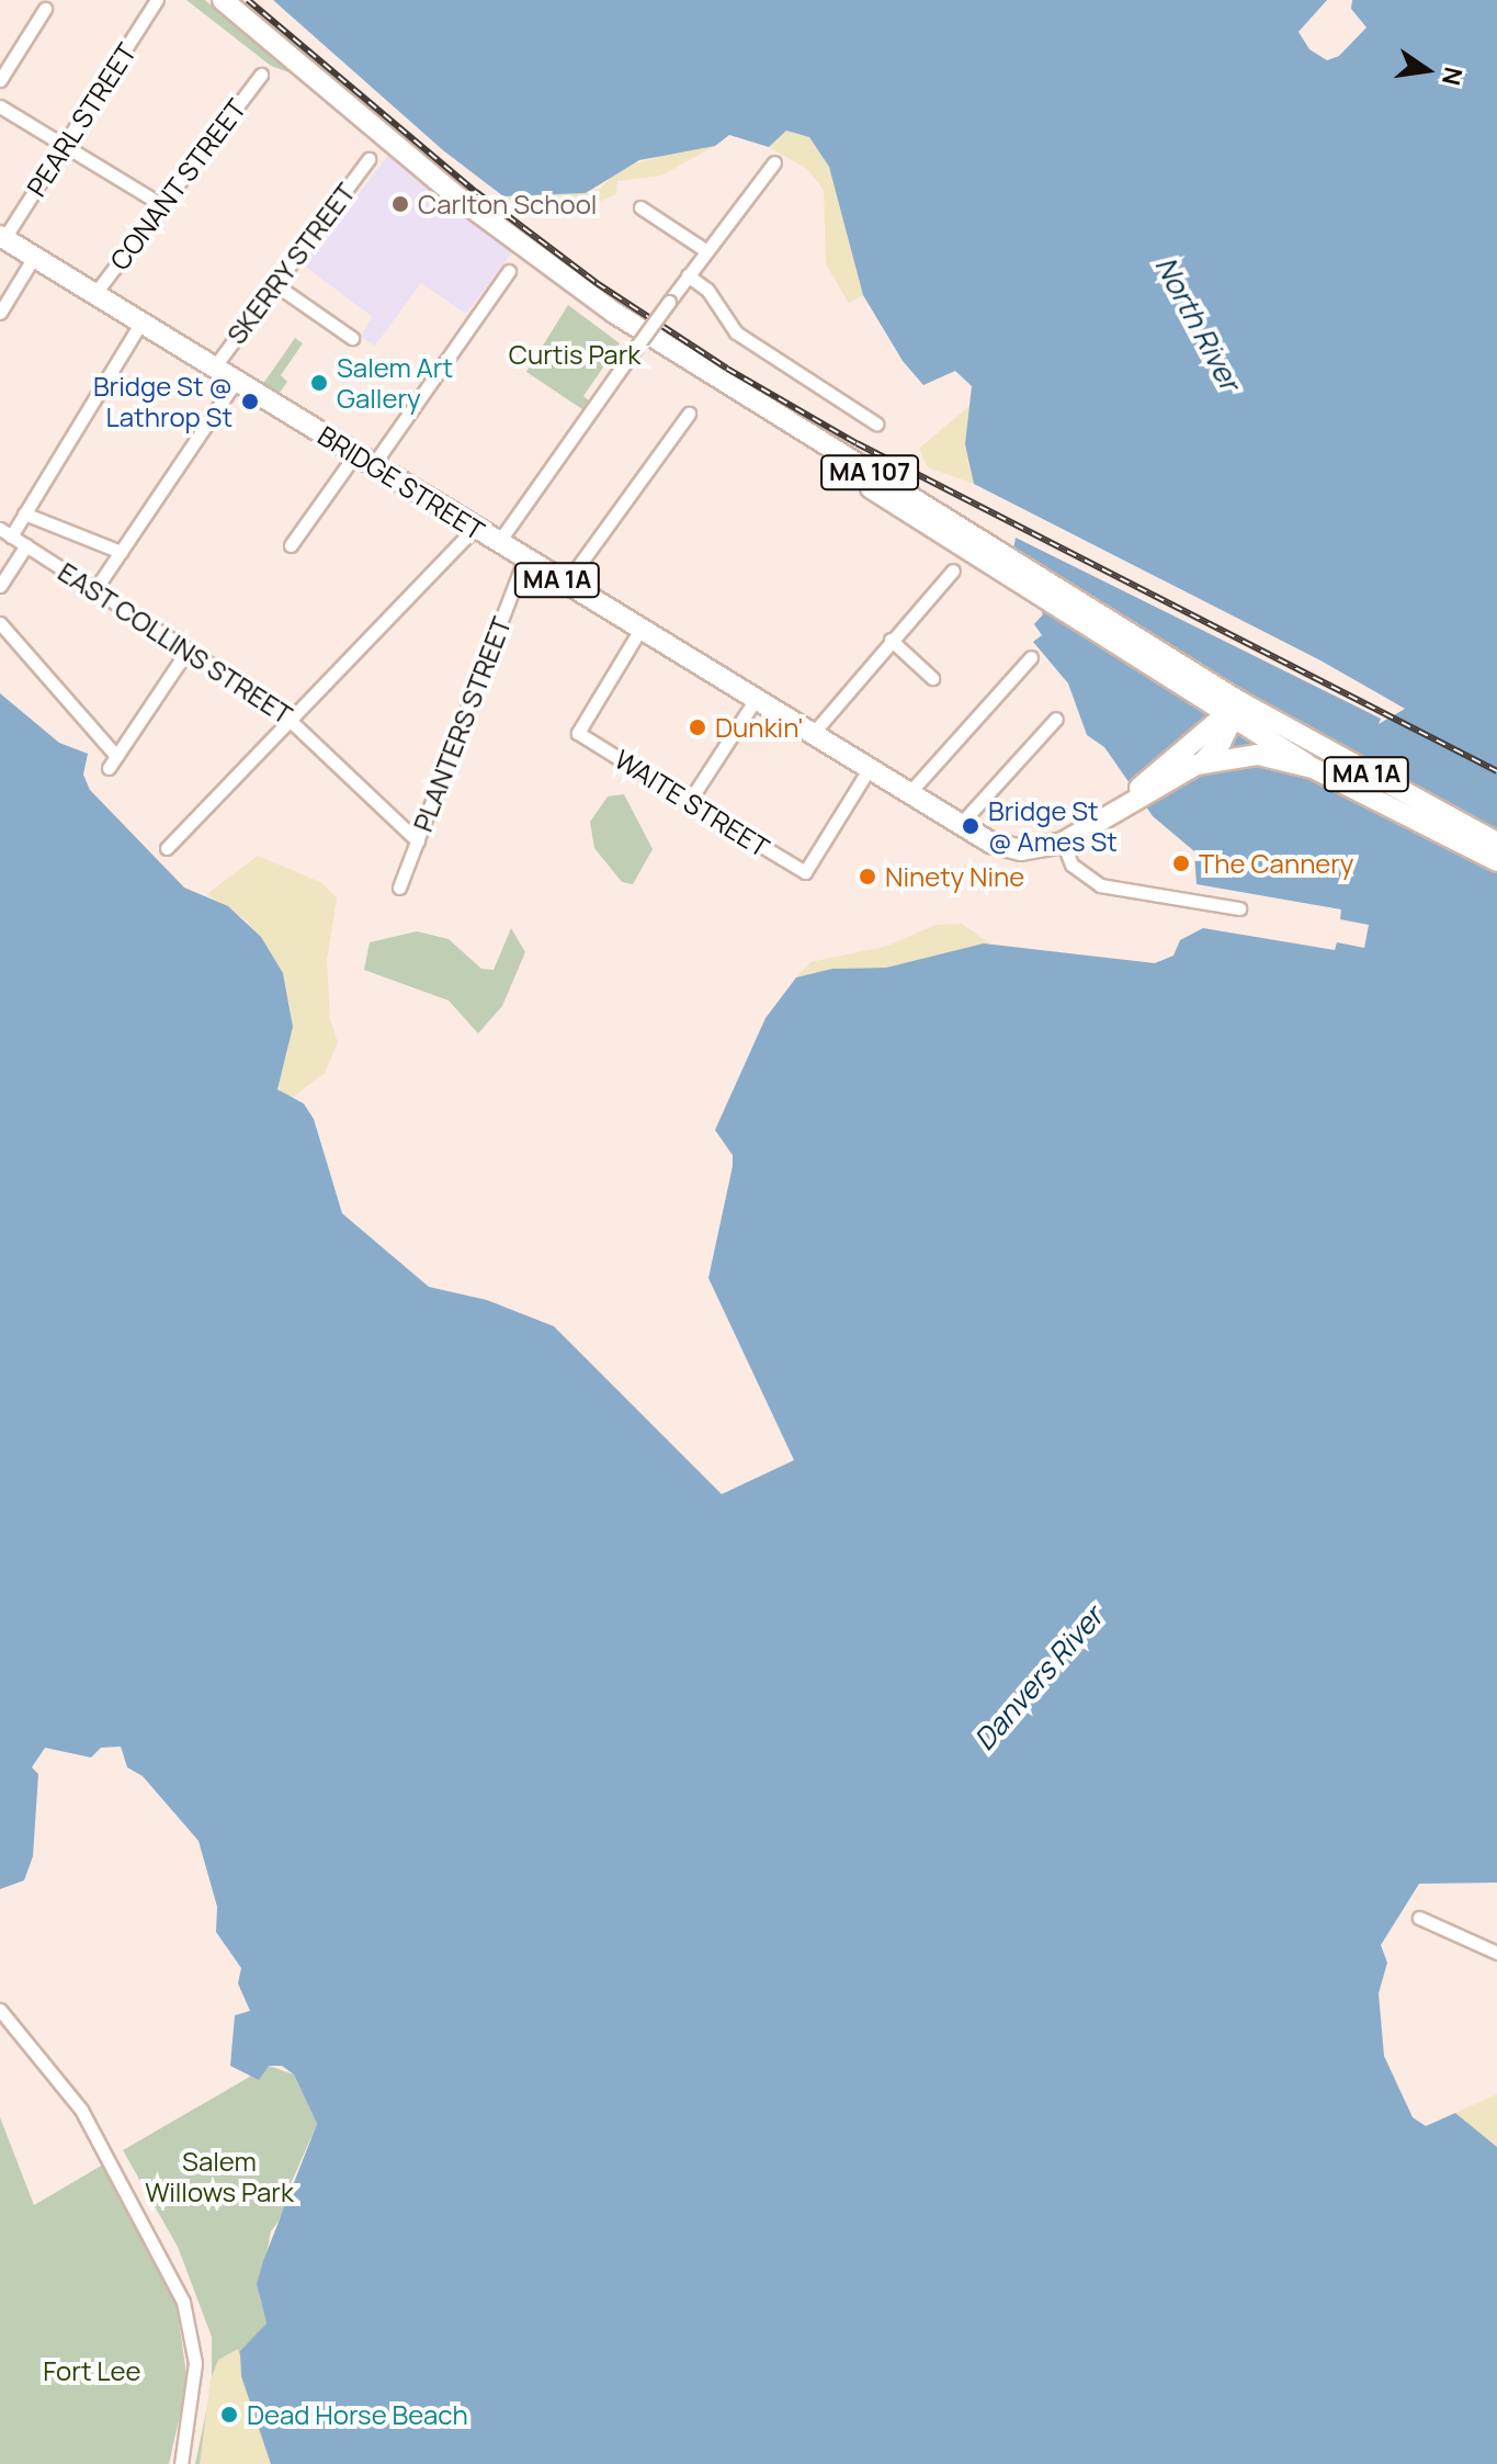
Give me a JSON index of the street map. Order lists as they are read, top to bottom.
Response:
{
  "streets": {
    "main road": ["MA 107", "BRIDGE STREET", "MA 1A"],
    "street": [
      "PEARL STREET",
      "CONANT STREET",
      "SKERRY STREET",
      "EAST COLLINS STREET",
      "PLANTERS STREET",
      "WAITE STREET"
    ]
  },
  "crossings": [
    ["PEARL STREET", "BRIDGE STREET"],
    ["CONANT STREET", "BRIDGE STREET"],
    ["SKERRY STREET", "BRIDGE STREET"],
    ["MA 107", "BRIDGE STREET"],
    ["MA 107", "MA 1A"],
    ["BRIDGE STREET", "MA 1A"],
    ["BRIDGE STREET", "PLANTERS STREET"],
    ["BRIDGE STREET", "WAITE STREET"],
    ["EAST COLLINS STREET", "PLANTERS STREET"]
  ],
  "water": ["North River", "Danvers River"],
  "parks": ["Curtis Park", "Salem Willows Park", "Fort Lee"],
  "places": [
    "Carlton School",
    "Salem Art Gallery",
    "Bridge St @ Lathrop St",
    "Dunkin'",
    "Bridge St @ Ames St",
    "The Cannery",
    "Ninety Nine",
    "Dead Horse Beach"
  ],
  "north": "right"
}
